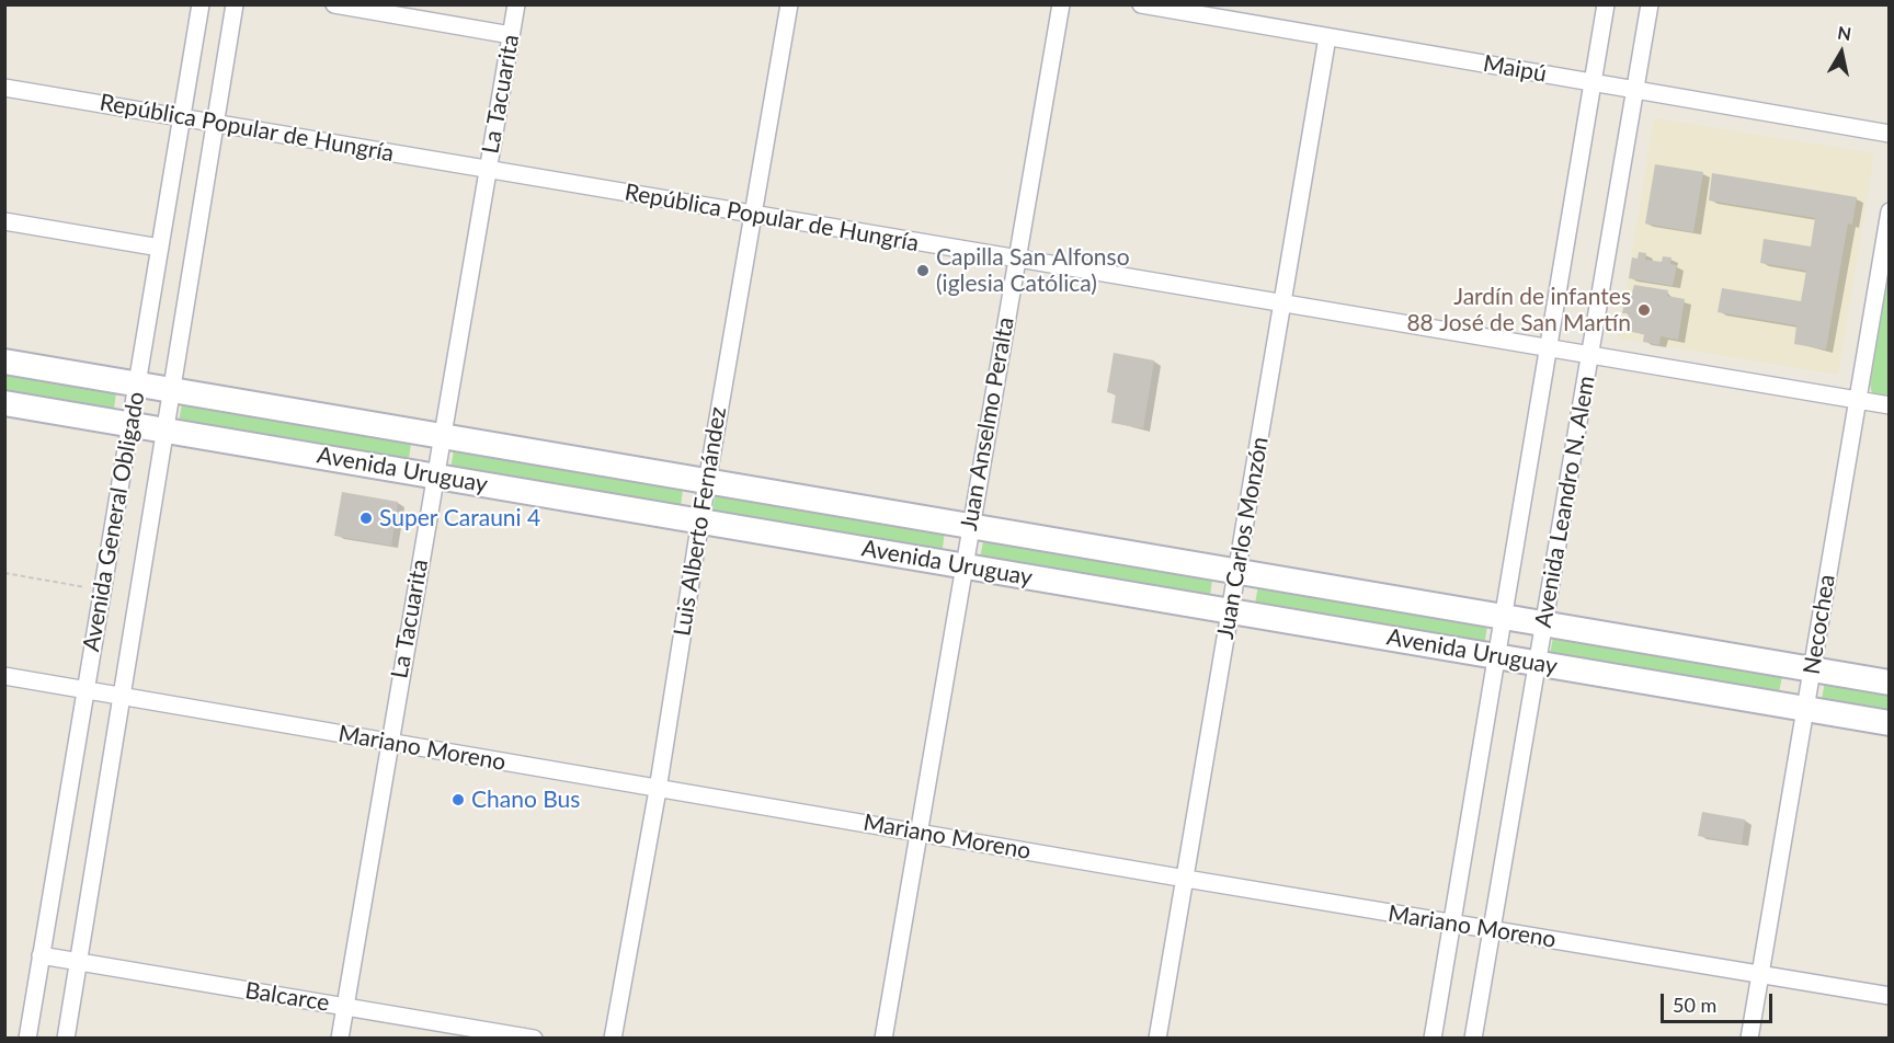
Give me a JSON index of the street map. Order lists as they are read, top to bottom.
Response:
{
  "streets": {
    "street": [
      "Maipú",
      "La Tacuarita",
      "República Popular de Hungría",
      "Juan Anselmo Peralta",
      "Avenida Uruguay",
      "Avenida Leandro N. Alem",
      "Avenida General Obligado",
      "Luis Alberto Fernández",
      "Juan Carlos Monzón",
      "Necochea",
      "Mariano Moreno",
      "Balcarce"
    ]
  },
  "crossings": [
    ["Maipú", "Avenida Leandro N. Alem"],
    ["Maipú", "Juan Carlos Monzón"],
    ["La Tacuarita", "República Popular de Hungría"],
    ["La Tacuarita", "Avenida Uruguay"],
    ["La Tacuarita", "Mariano Moreno"],
    ["La Tacuarita", "Balcarce"],
    ["República Popular de Hungría", "Juan Anselmo Peralta"],
    ["República Popular de Hungría", "Avenida Leandro N. Alem"],
    ["República Popular de Hungría", "Avenida General Obligado"],
    ["República Popular de Hungría", "Luis Alberto Fernández"],
    ["República Popular de Hungría", "Juan Carlos Monzón"],
    ["República Popular de Hungría", "Necochea"],
    ["Juan Anselmo Peralta", "Avenida Uruguay"],
    ["Juan Anselmo Peralta", "Mariano Moreno"],
    ["Avenida Uruguay", "Avenida Leandro N. Alem"],
    ["Avenida Uruguay", "Avenida General Obligado"],
    ["Avenida Uruguay", "Luis Alberto Fernández"],
    ["Avenida Uruguay", "Juan Carlos Monzón"],
    ["Avenida Uruguay", "Necochea"],
    ["Avenida Leandro N. Alem", "Mariano Moreno"],
    ["Avenida General Obligado", "Mariano Moreno"],
    ["Avenida General Obligado", "Balcarce"],
    ["Luis Alberto Fernández", "Mariano Moreno"],
    ["Juan Carlos Monzón", "Mariano Moreno"],
    ["Necochea", "Mariano Moreno"]
  ],
  "places": [
    "Capilla San Alfonso (iglesia Católica)",
    "Jardín de infantes 88 José de San Martín",
    "Super Carauni 4",
    "Chano Bus"
  ],
  "scale_bar": "50 m",
  "north": "top"
}
